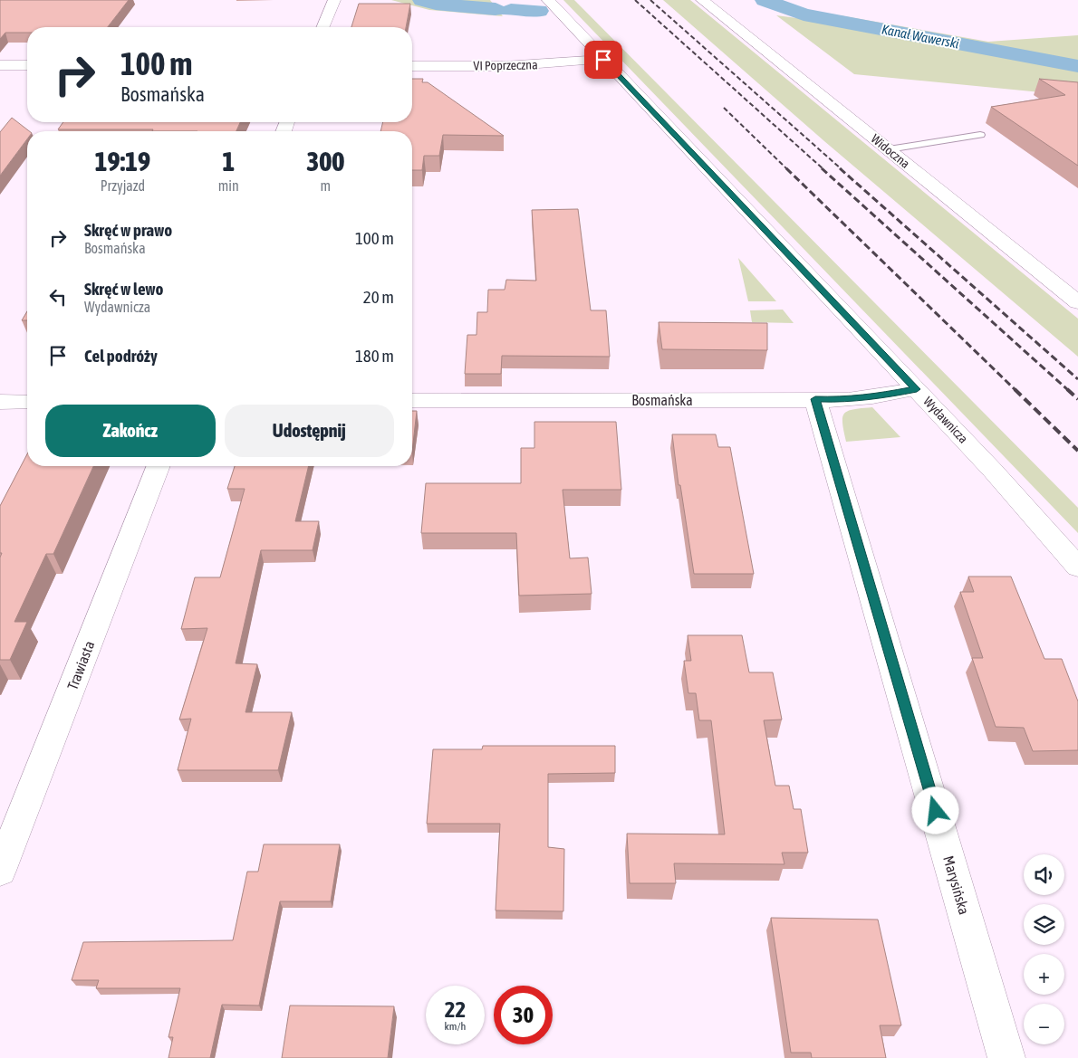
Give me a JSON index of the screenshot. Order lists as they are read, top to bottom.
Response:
{
  "streets": {
    "main road": [
      "VI Poprzeczna",
      "Widoczna",
      "Bosmańska",
      "Wydawnicza",
      "Trawiasta",
      "Marysińska"
    ]
  },
  "crossings": [
    ["VI Poprzeczna", "Wydawnicza"],
    ["Bosmańska", "Wydawnicza"],
    ["Bosmańska", "Marysińska"]
  ],
  "water": ["Kanał Wawerski"],
  "page": {
    "turn": ["100 m", "Bosmańska"],
    "eta": [
      "19:19",
      "Przyjazd",
      "1",
      "min",
      "300",
      "m"
    ],
    "list": [
      {
        "name": "Skręć w prawo",
        "note": "Bosmańska",
        "value": "100 m"
      },
      {
        "name": "Skręć w lewo",
        "note": "Wydawnicza",
        "value": "20 m"
      },
      {
        "name": "Cel podróży",
        "value": "180 m"
      }
    ],
    "buttons": ["Zakończ", "Udostępnij"],
    "map_buttons": ["+", "−"],
    "speed": "22 km/h",
    "limit": "30"
  }
}
